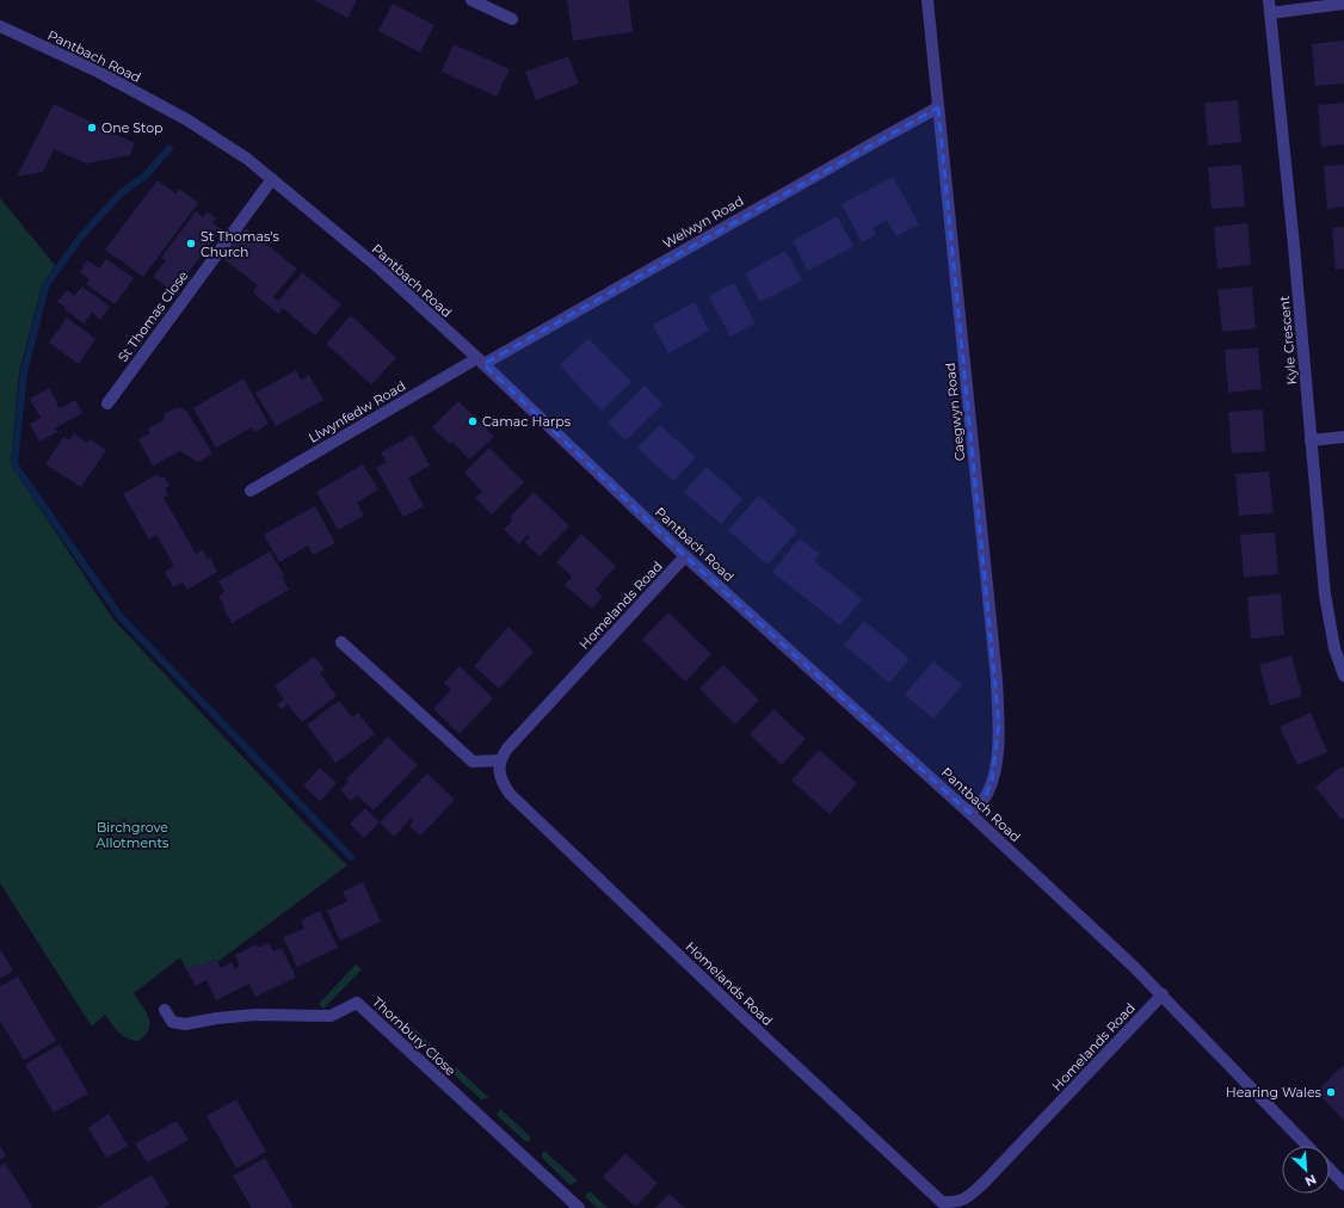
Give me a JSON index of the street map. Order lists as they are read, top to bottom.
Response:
{
  "streets": {
    "street": [
      "Pantbach Road",
      "Welwyn Road",
      "St Thomas Close",
      "Kyle Crescent",
      "Llwynfedw Road",
      "Caegwyn Road",
      "Homelands Road",
      "Thornbury Close"
    ]
  },
  "crossings": [
    ["Pantbach Road", "Welwyn Road"],
    ["Pantbach Road", "St Thomas Close"],
    ["Pantbach Road", "Llwynfedw Road"],
    ["Pantbach Road", "Caegwyn Road"],
    ["Pantbach Road", "Homelands Road"],
    ["Welwyn Road", "Llwynfedw Road"],
    ["Welwyn Road", "Caegwyn Road"]
  ],
  "parks": ["Birchgrove Allotments"],
  "places": [
    "One Stop",
    "St Thomas's Church",
    "Camac Harps",
    "Hearing Wales"
  ],
  "north": "bottom right"
}
